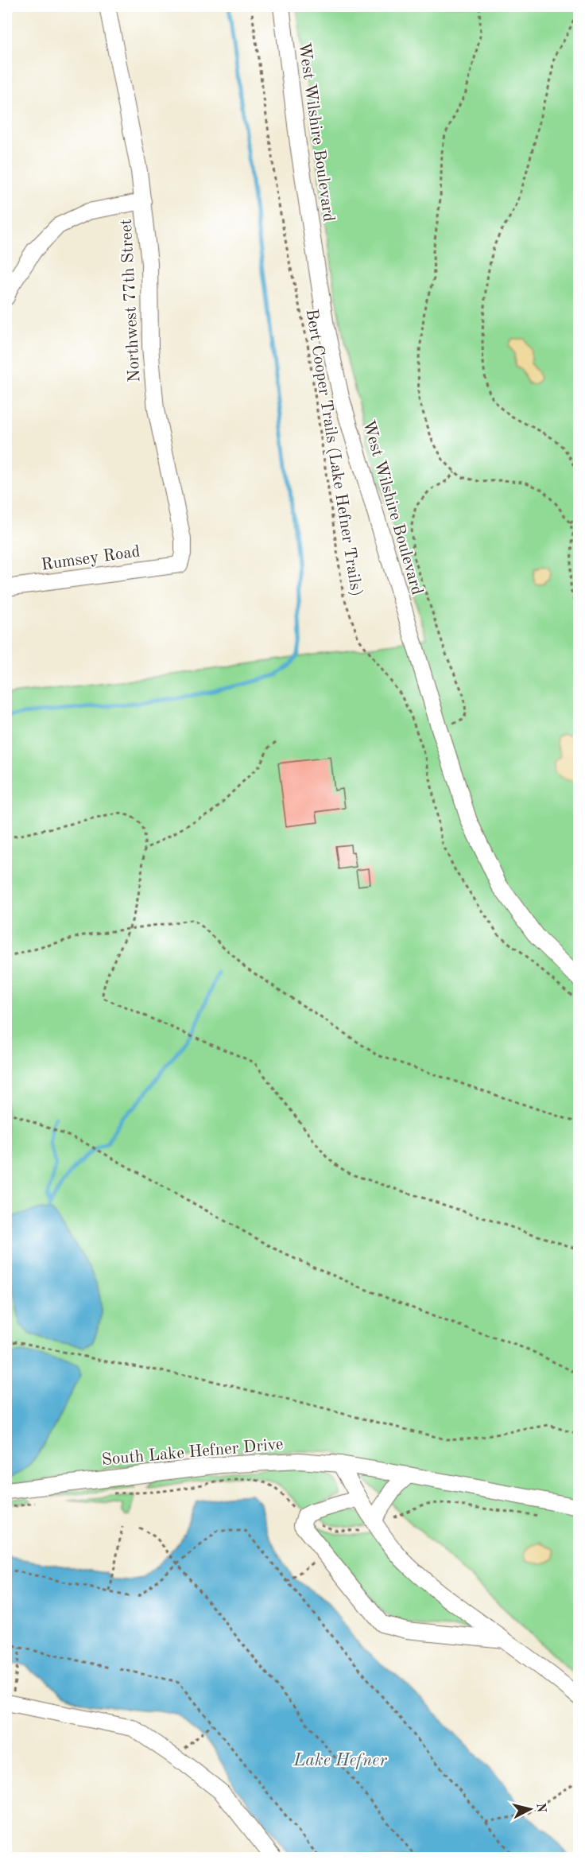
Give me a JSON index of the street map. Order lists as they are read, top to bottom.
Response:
{
  "streets": {
    "street": [
      "West Wilshire Boulevard",
      "Northwest 77th Street",
      "Rumsey Road",
      "South Lake Hefner Drive"
    ],
    "path": ["Bert Cooper Trails (Lake Hefner Trails)"]
  },
  "crossings": [
    ["Northwest 77th Street", "Rumsey Road"]
  ],
  "water": ["Lake Hefner"],
  "north": "right"
}
